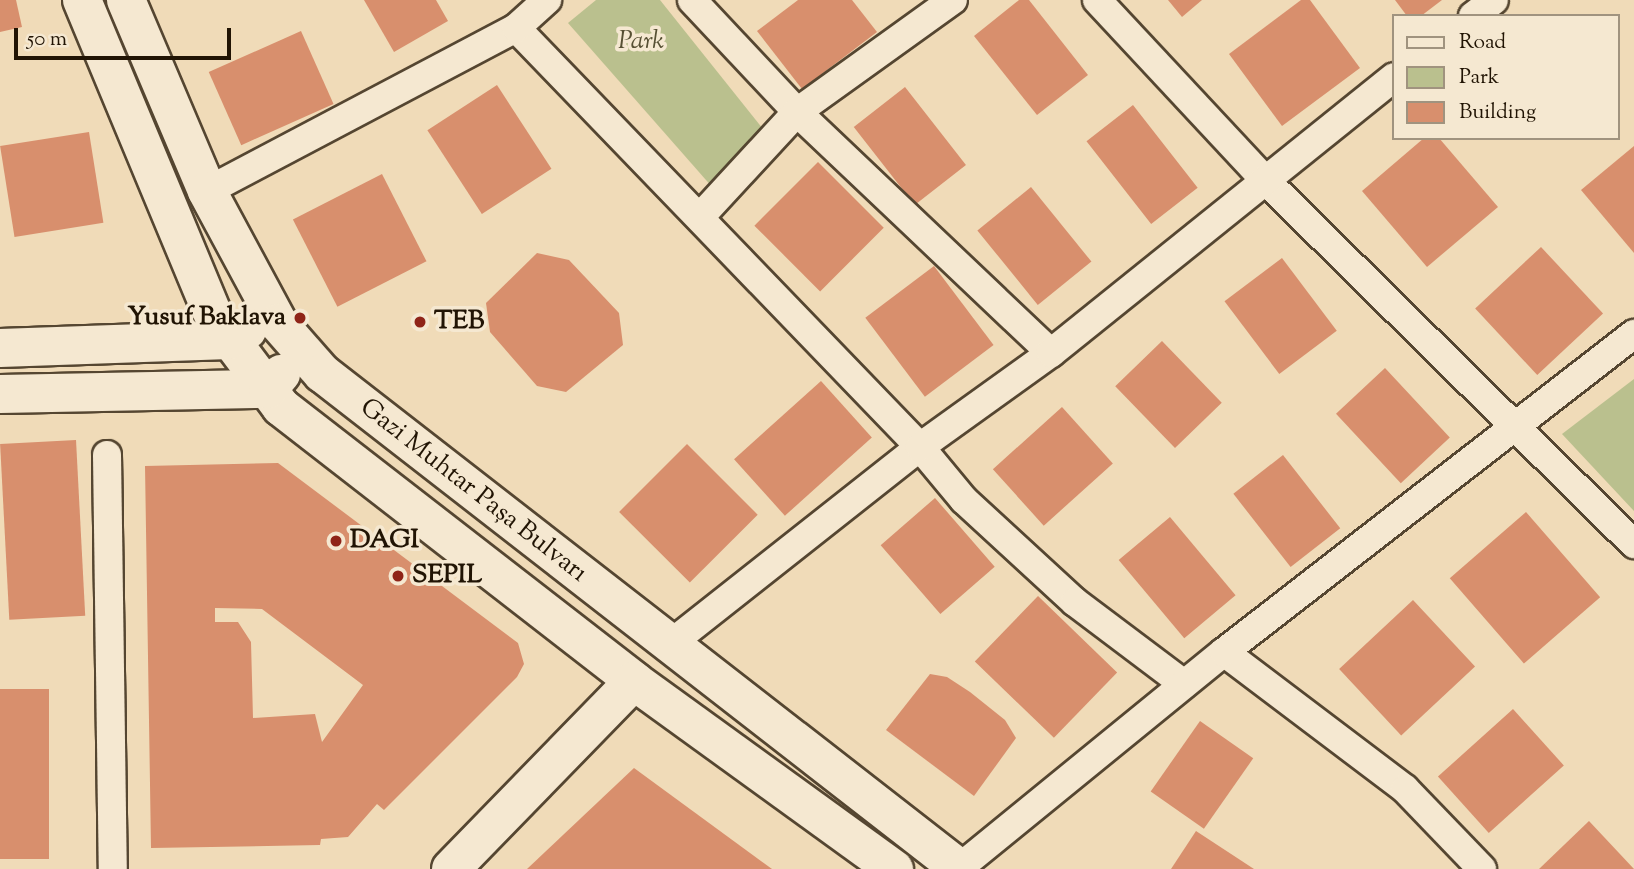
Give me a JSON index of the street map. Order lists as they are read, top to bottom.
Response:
{
  "streets": {
    "main road": ["Gazi Muhtar Paşa Bulvarı"]
  },
  "parks": ["Park"],
  "places": [
    "Yusuf Baklava",
    "TEB",
    "DAGI",
    "SEPIL"
  ],
  "legend": ["Road", "Park", "Building"],
  "scale_bar": "50 m"
}
